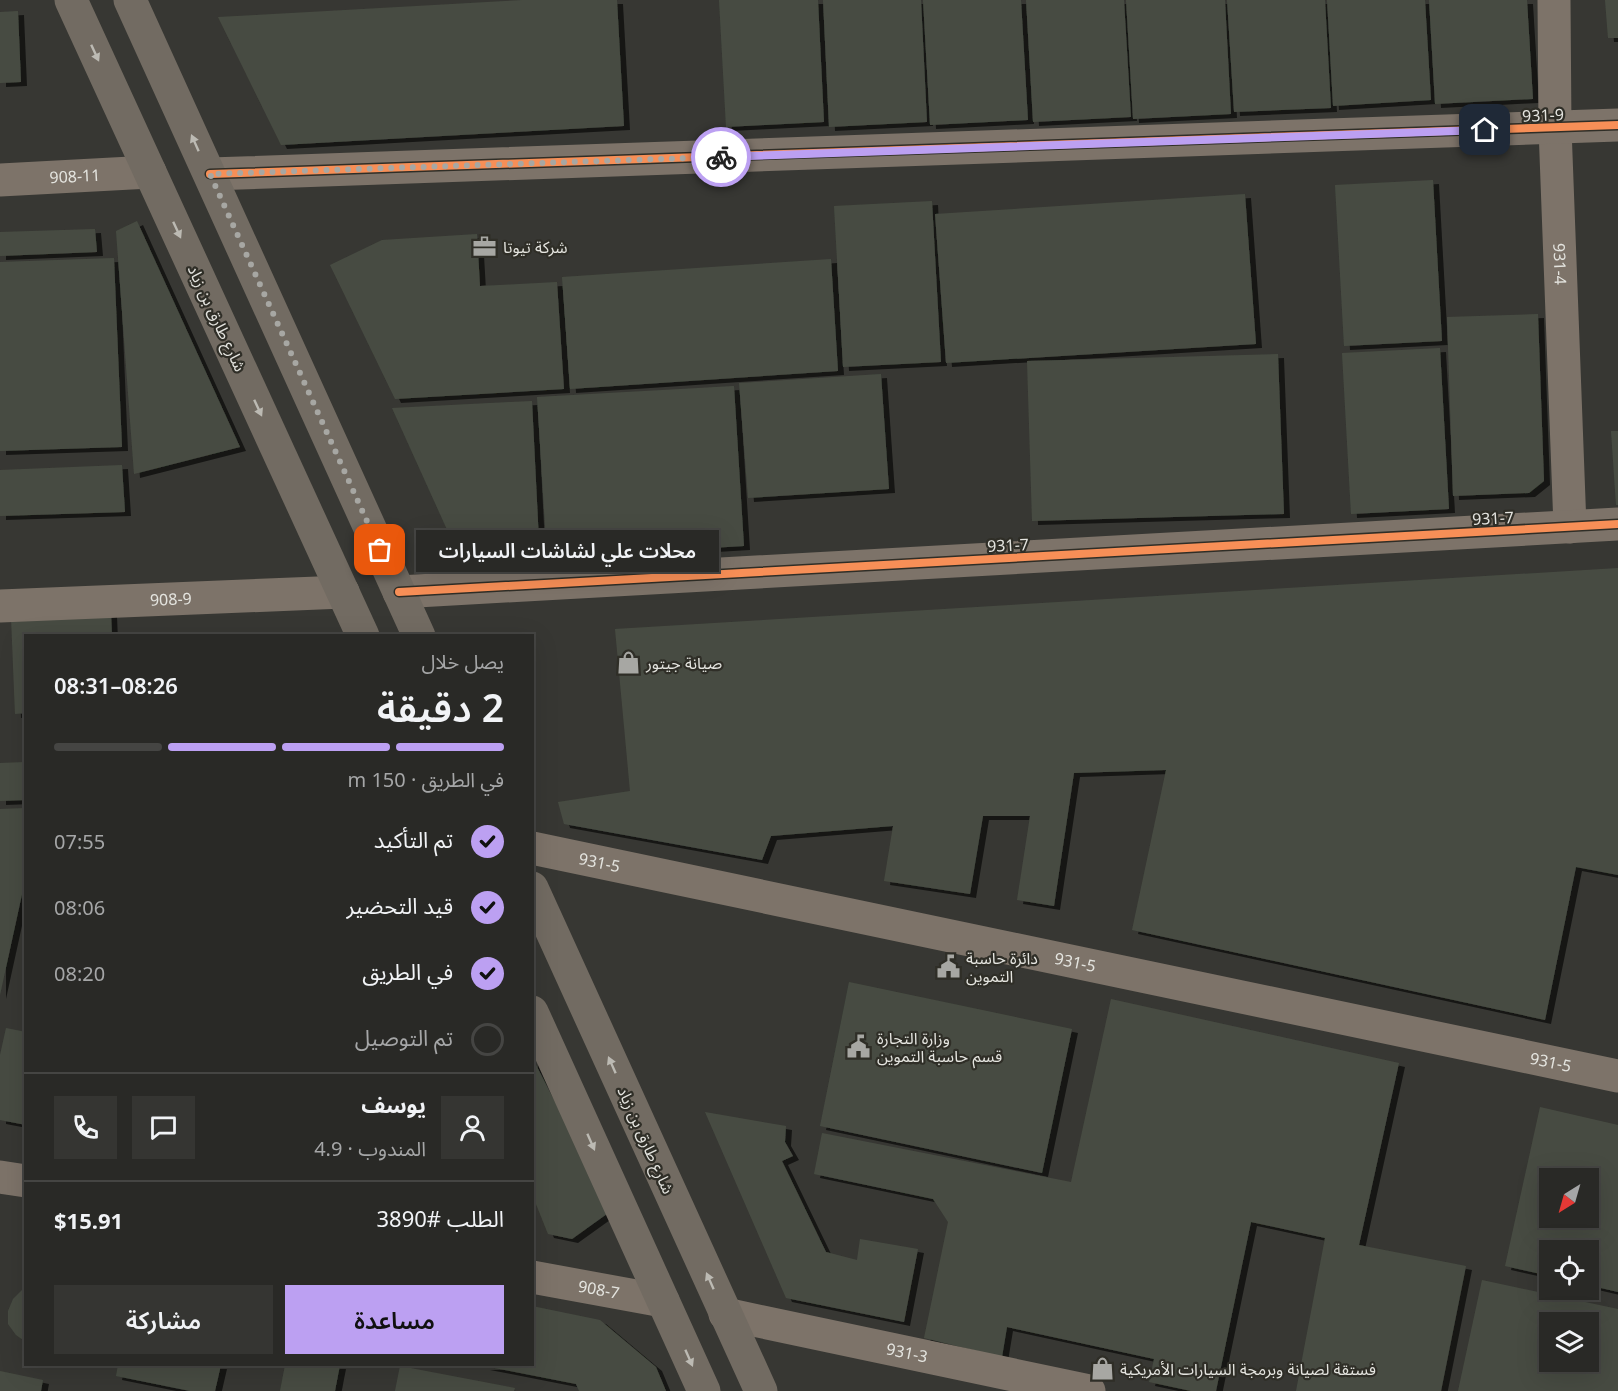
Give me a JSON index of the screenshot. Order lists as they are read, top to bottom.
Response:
{
  "streets": {
    "main road": ["شارع طارق بن زياد"],
    "street": [
      "931-9",
      "908-11",
      "931-4",
      "931-7",
      "908-9",
      "931-5",
      "908-7",
      "931-3"
    ]
  },
  "crossings": [
    ["931-9", "931-4"],
    ["908-11", "شارع طارق بن زياد"],
    ["931-4", "931-7"],
    ["شارع طارق بن زياد", "908-9"],
    ["شارع طارق بن زياد", "931-3"]
  ],
  "places": {
    "office": ["شركة تيوتا"],
    "other": ["محلات علي لشاشات السيارات"],
    "shop": ["صيانة جيتور", "فستقة لصيانة وبرمجة السيارات الأمريكية"],
    "public building": ["دائرة حاسبة التموين", "وزارة التجارة قسم حاسبة التموين"]
  },
  "north": "bottom left",
  "page": {
    "bubble": "محلات علي لشاشات السيارات",
    "heading": ["2 دقيقة", "يصل خلال", "08:26–08:31"],
    "panel": [
      "يوسف",
      "المندوب · 4.9",
      "الطلب #3890",
      "$15.91"
    ],
    "bar": "في الطريق · 150 m",
    "list": [
      ["تم التأكيد", "07:55"],
      ["قيد التحضير", "08:06"],
      ["في الطريق", "08:20"],
      "تم التوصيل"
    ],
    "buttons": ["مساعدة", "مشاركة"]
  }
}
